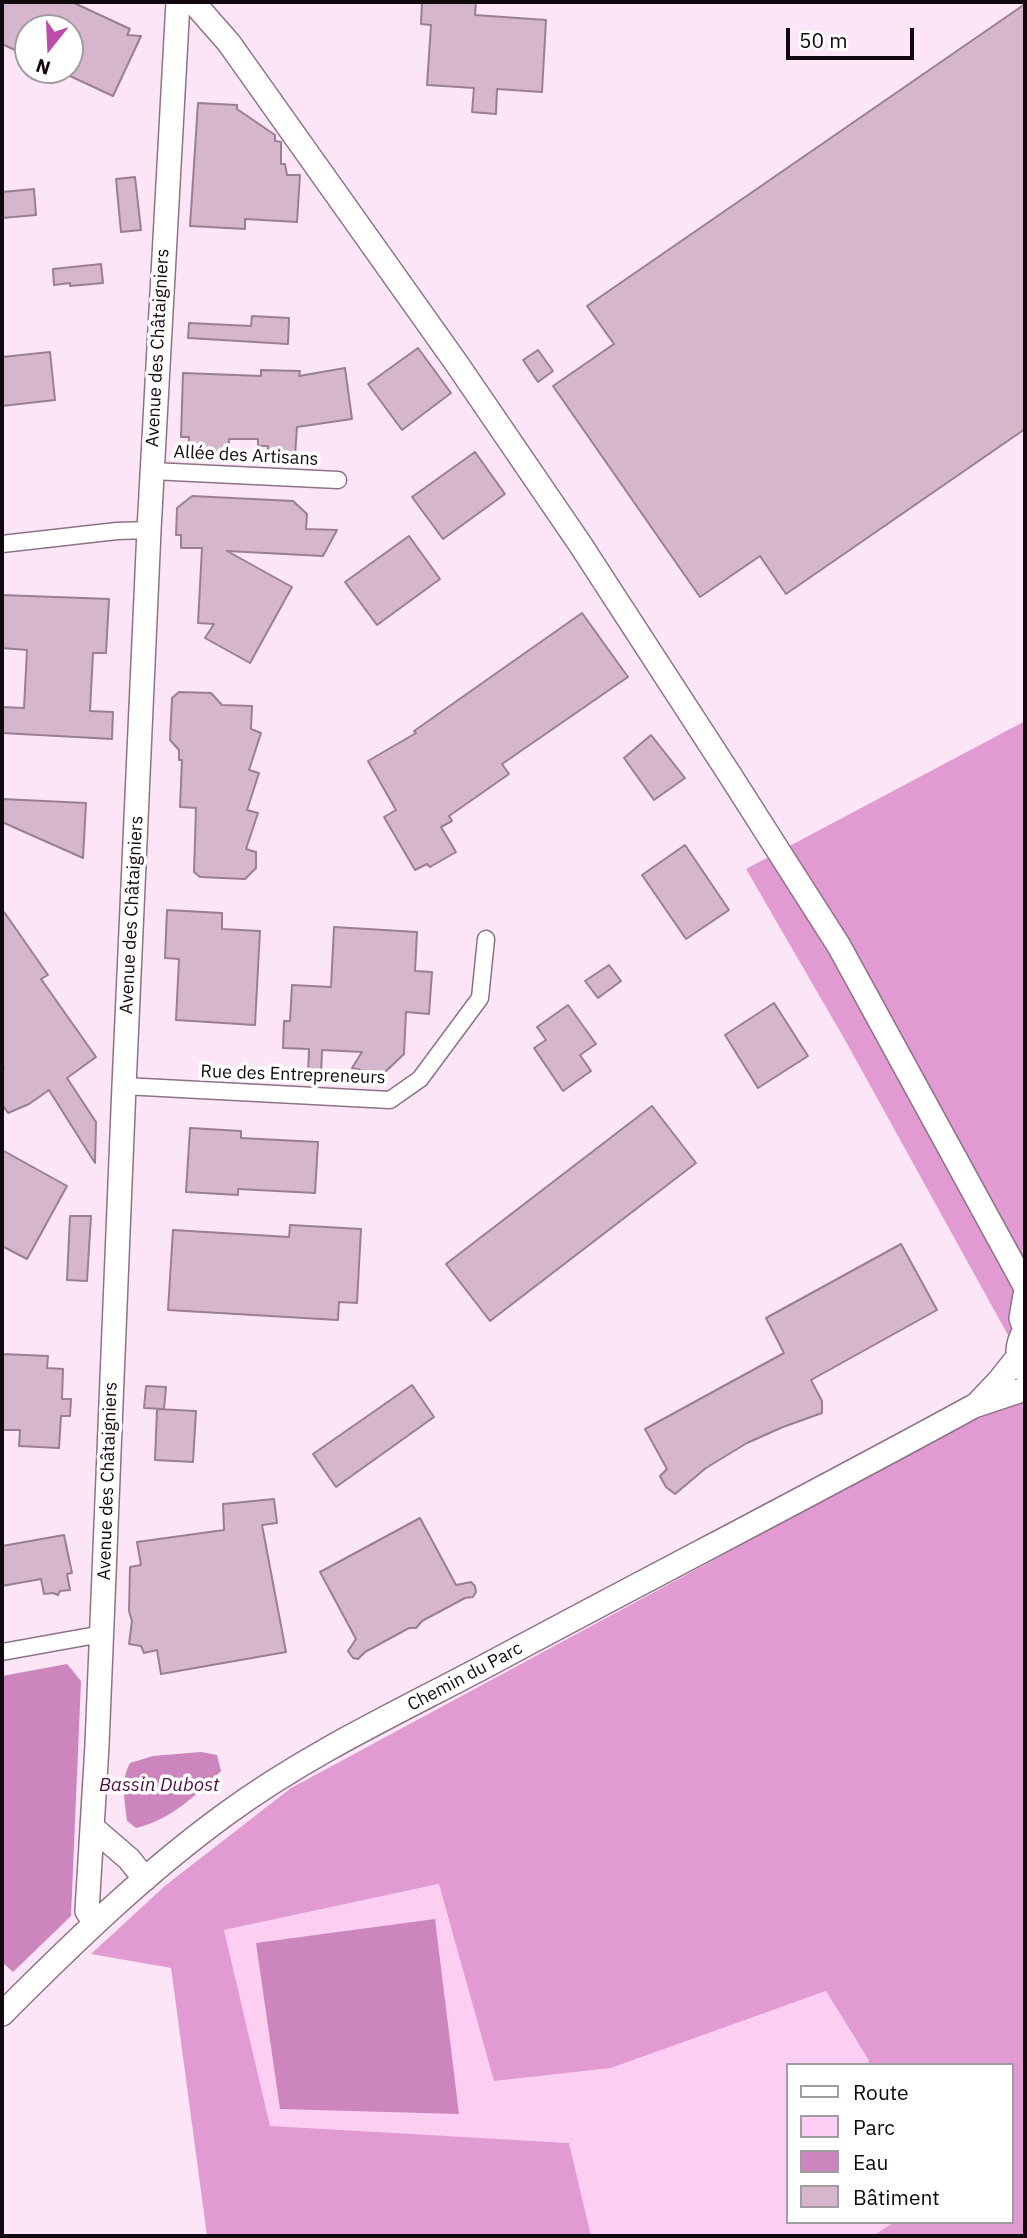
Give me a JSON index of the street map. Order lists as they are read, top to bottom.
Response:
{
  "streets": {
    "street": [
      "Avenue des Châtaigniers",
      "Allée des Artisans",
      "Rue des Entrepreneurs",
      "Chemin du Parc"
    ]
  },
  "crossings": [
    ["Avenue des Châtaigniers", "Allée des Artisans"],
    ["Avenue des Châtaigniers", "Rue des Entrepreneurs"],
    ["Avenue des Châtaigniers", "Chemin du Parc"]
  ],
  "water": ["Bassin Dubost"],
  "legend": [
    "Route",
    "Parc",
    "Eau",
    "Bâtiment"
  ],
  "scale_bar": "50 m",
  "north": "bottom"
}
